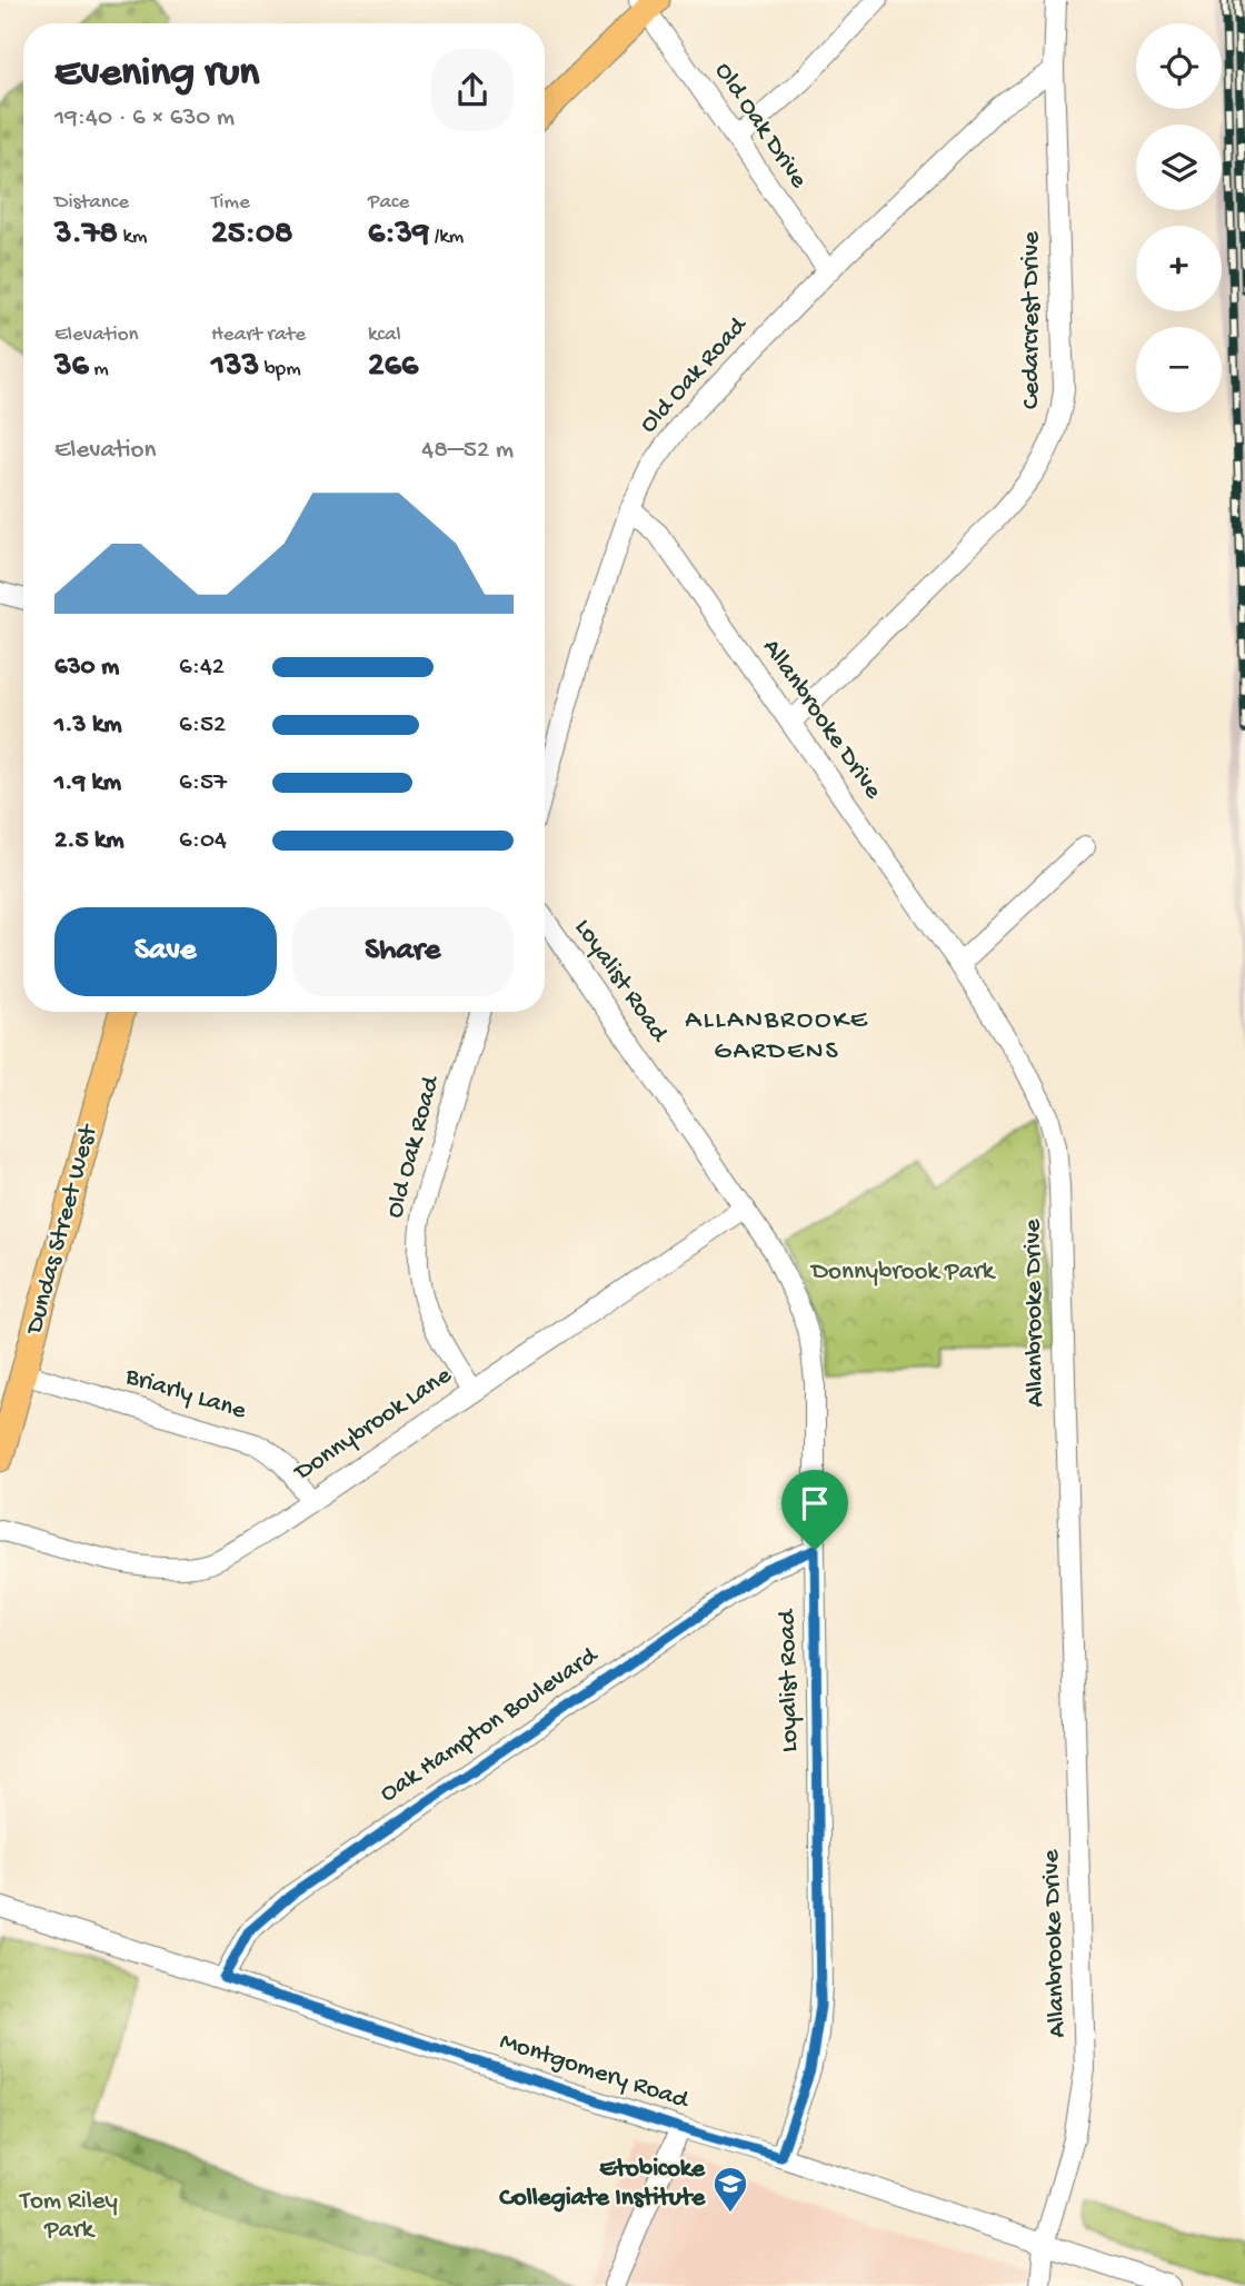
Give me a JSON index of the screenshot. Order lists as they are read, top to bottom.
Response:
{
  "streets": {
    "main road": ["Dundas Street West"],
    "street": [
      "Old Oak Drive",
      "Cedarcrest Drive",
      "Old Oak Road",
      "Allanbrooke Drive",
      "Loyalist Road",
      "Briarly Lane",
      "Donnybrook Lane",
      "Oak Hampton Boulevard",
      "Montgomery Road"
    ]
  },
  "crossings": [
    ["Old Oak Drive", "Old Oak Road"],
    ["Cedarcrest Drive", "Old Oak Road"],
    ["Cedarcrest Drive", "Allanbrooke Drive"],
    ["Old Oak Road", "Allanbrooke Drive"],
    ["Old Oak Road", "Donnybrook Lane"],
    ["Allanbrooke Drive", "Montgomery Road"],
    ["Loyalist Road", "Donnybrook Lane"],
    ["Loyalist Road", "Oak Hampton Boulevard"],
    ["Loyalist Road", "Montgomery Road"],
    ["Dundas Street West", "Briarly Lane"],
    ["Briarly Lane", "Donnybrook Lane"],
    ["Oak Hampton Boulevard", "Montgomery Road"]
  ],
  "districts": ["ALLANBROOKE GARDENS"],
  "parks": ["Donnybrook Park", "Tom Riley Park"],
  "places": {
    "school or university": ["Etobicoke Collegiate Institute"]
  },
  "page": {
    "map_buttons": ["+", "−"],
    "heading": ["Evening run", "19:40 · 6 × 630 m"],
    "stats": [
      ["Distance", "3.78 km"],
      ["Time", "25:08"],
      ["Pace", "6:39 /km"],
      ["Elevation", "36 m"],
      ["Heart rate", "133 bpm"],
      ["kcal", "266"]
    ],
    "chart": ["Elevation", "48–52 m"],
    "list": [
      {
        "name": "630 m",
        "note": "6:42"
      },
      {
        "name": "1.3 km",
        "note": "6:52"
      },
      {
        "name": "1.9 km",
        "note": "6:57"
      },
      {
        "name": "2.5 km",
        "note": "6:04"
      }
    ],
    "buttons": ["Save", "Share"]
  }
}
